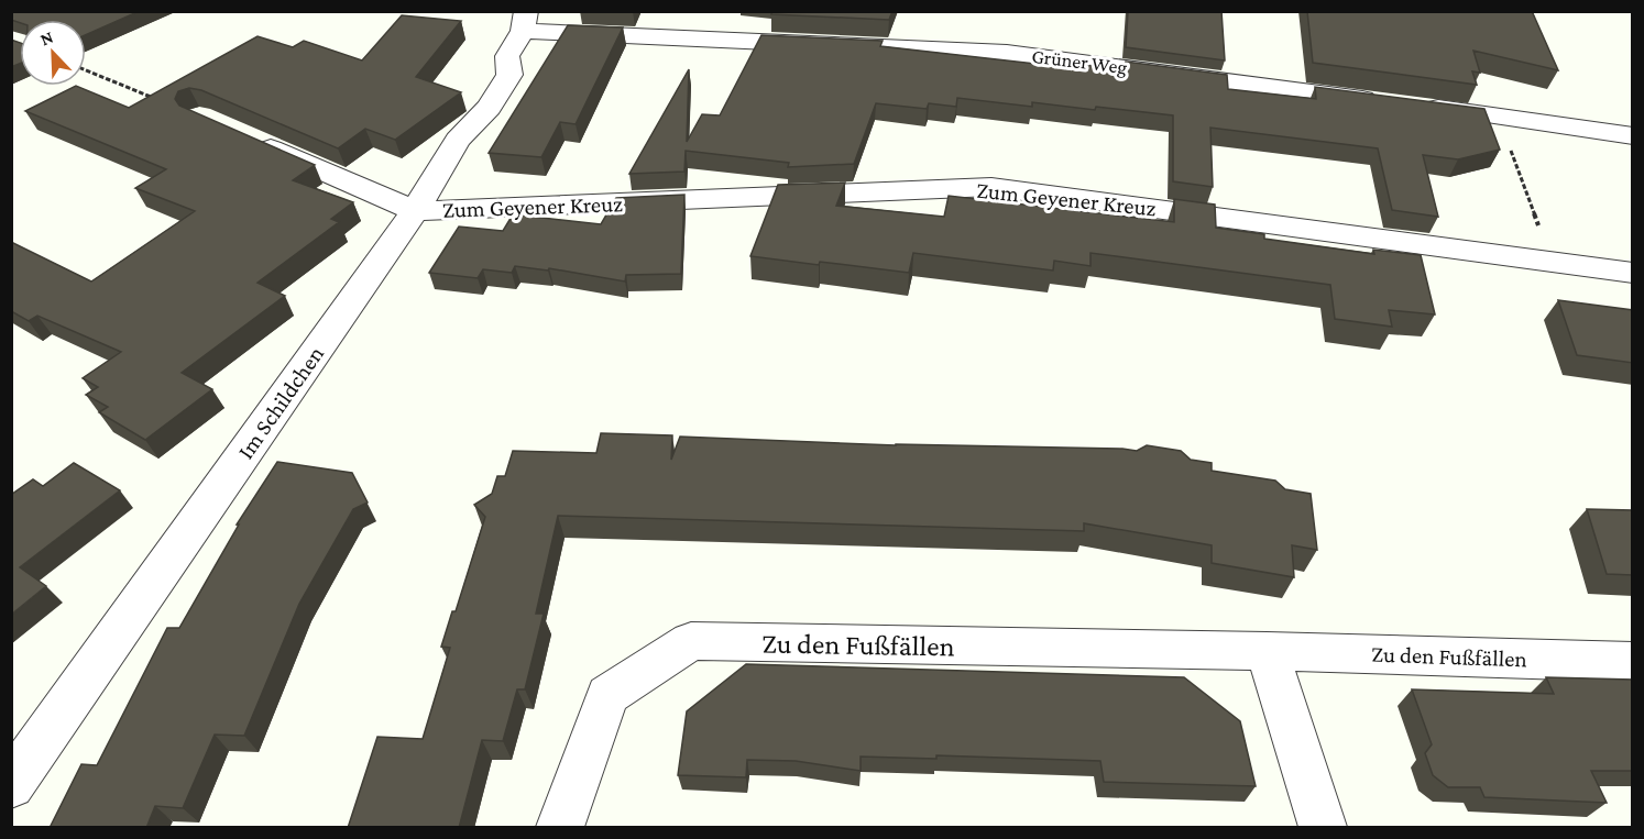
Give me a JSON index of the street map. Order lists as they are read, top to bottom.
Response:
{
  "streets": {
    "street": [
      "Grüner Weg",
      "Zum Geyener Kreuz",
      "Im Schildchen",
      "Zu den Fußfällen"
    ]
  },
  "crossings": [
    ["Grüner Weg", "Im Schildchen"],
    ["Zum Geyener Kreuz", "Im Schildchen"]
  ],
  "north": "top left"
}
